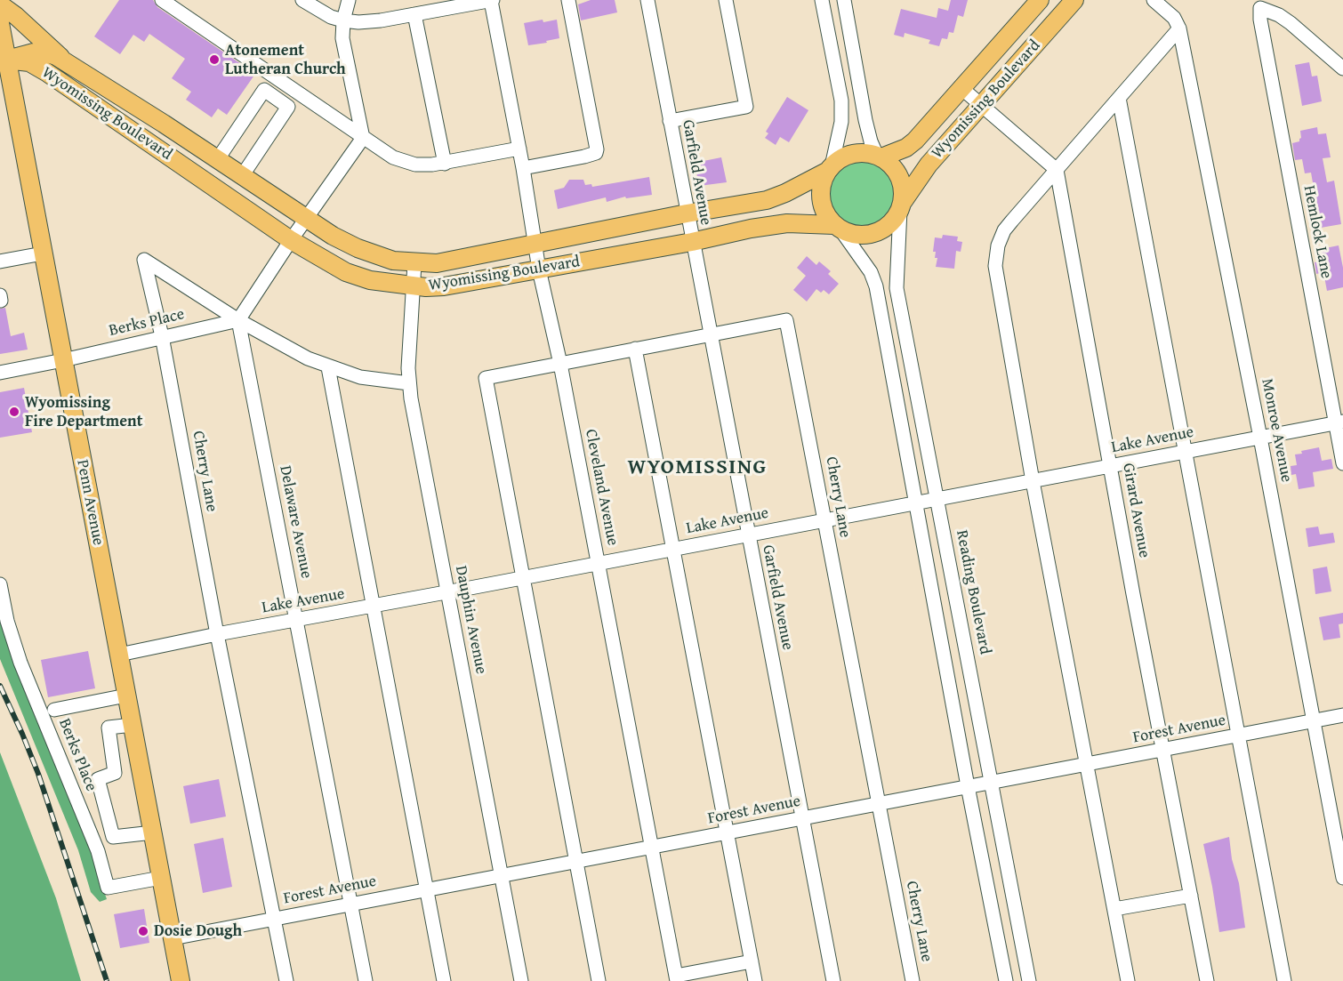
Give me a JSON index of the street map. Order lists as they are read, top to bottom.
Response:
{
  "streets": {
    "main road": ["Wyomissing Boulevard", "Penn Avenue"],
    "street": [
      "Garfield Avenue",
      "Hemlock Lane",
      "Berks Place",
      "Monroe Avenue",
      "Lake Avenue",
      "Cherry Lane",
      "Cleveland Avenue",
      "Girard Avenue",
      "Delaware Avenue",
      "Reading Boulevard",
      "Dauphin Avenue",
      "Forest Avenue"
    ]
  },
  "crossings": [
    ["Wyomissing Boulevard", "Garfield Avenue"],
    ["Wyomissing Boulevard", "Cleveland Avenue"],
    ["Wyomissing Boulevard", "Penn Avenue"],
    ["Wyomissing Boulevard", "Reading Boulevard"],
    ["Wyomissing Boulevard", "Dauphin Avenue"],
    ["Garfield Avenue", "Lake Avenue"],
    ["Garfield Avenue", "Cherry Lane"],
    ["Garfield Avenue", "Forest Avenue"],
    ["Hemlock Lane", "Lake Avenue"],
    ["Berks Place", "Cherry Lane"],
    ["Berks Place", "Penn Avenue"],
    ["Berks Place", "Delaware Avenue"],
    ["Monroe Avenue", "Lake Avenue"],
    ["Monroe Avenue", "Forest Avenue"],
    ["Lake Avenue", "Cherry Lane"],
    ["Lake Avenue", "Cleveland Avenue"],
    ["Lake Avenue", "Penn Avenue"],
    ["Lake Avenue", "Girard Avenue"],
    ["Lake Avenue", "Delaware Avenue"],
    ["Lake Avenue", "Reading Boulevard"],
    ["Lake Avenue", "Dauphin Avenue"],
    ["Cherry Lane", "Cleveland Avenue"],
    ["Cherry Lane", "Delaware Avenue"],
    ["Cherry Lane", "Dauphin Avenue"],
    ["Cherry Lane", "Forest Avenue"],
    ["Cleveland Avenue", "Forest Avenue"],
    ["Penn Avenue", "Forest Avenue"],
    ["Girard Avenue", "Forest Avenue"],
    ["Delaware Avenue", "Forest Avenue"],
    ["Reading Boulevard", "Forest Avenue"],
    ["Dauphin Avenue", "Forest Avenue"]
  ],
  "districts": ["WYOMISSING"],
  "places": ["Atonement Lutheran Church", "Wyomissing Fire Department", "Dosie Dough"]
}
